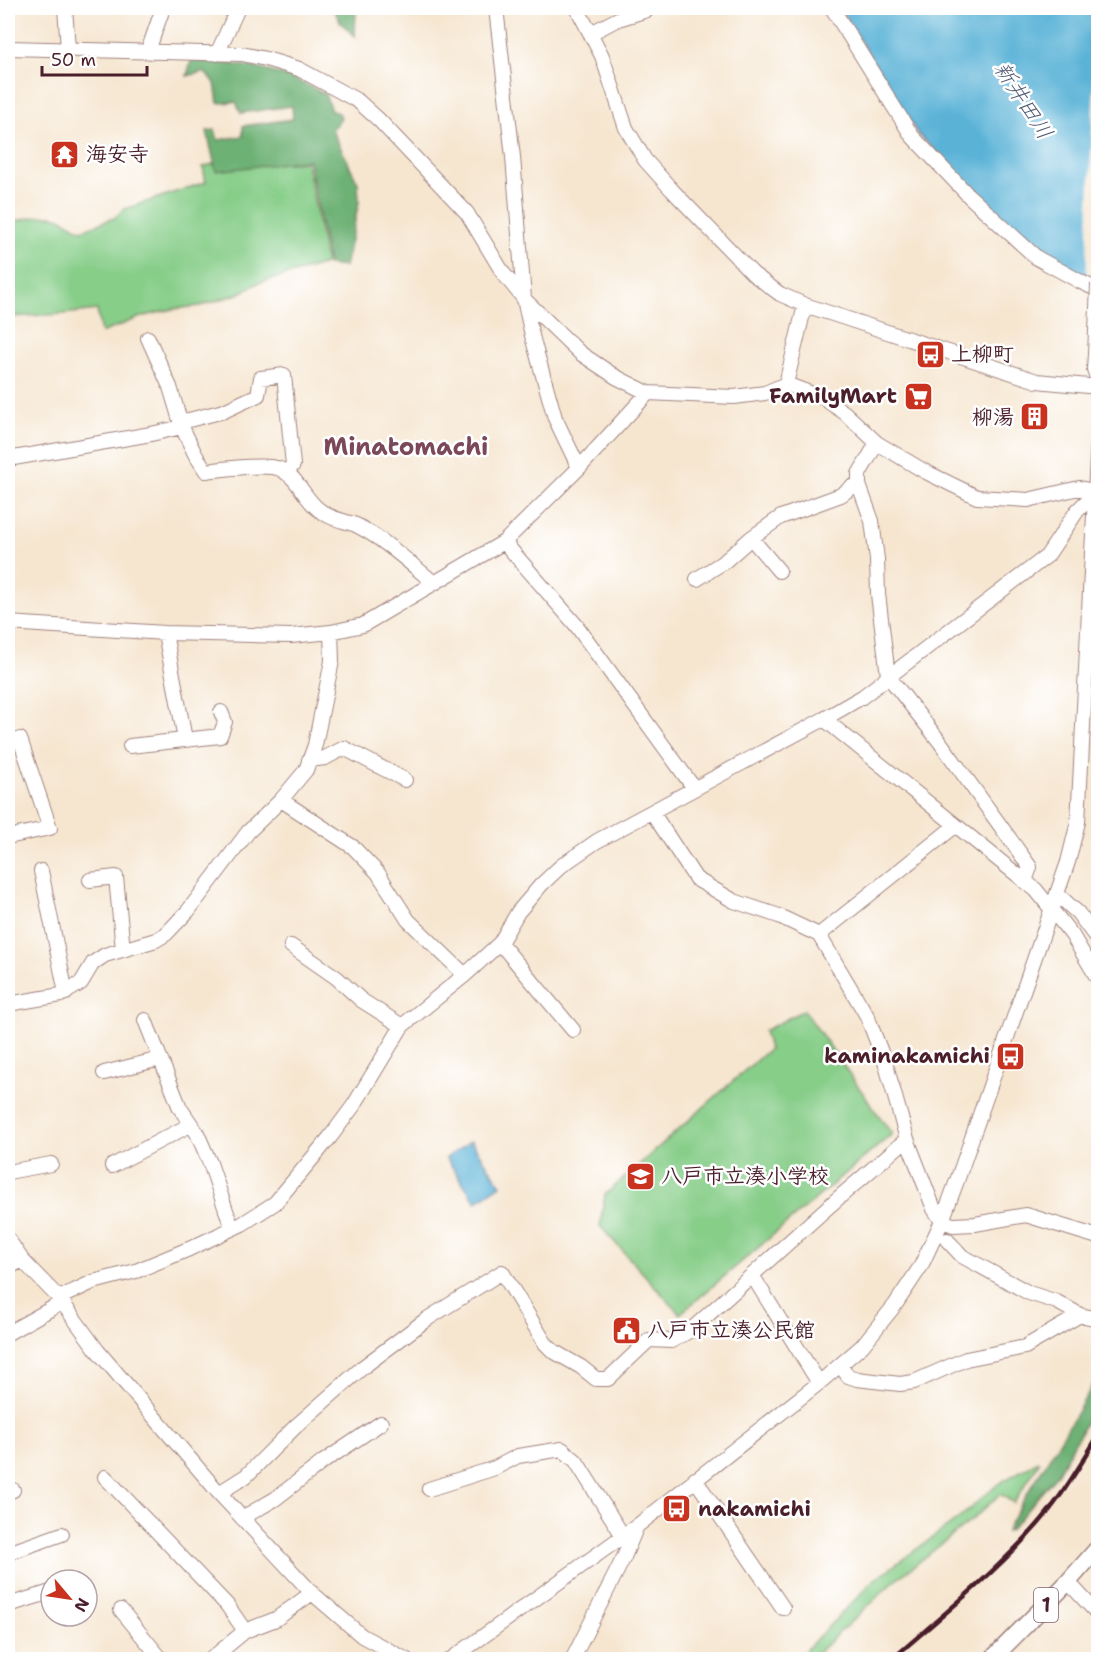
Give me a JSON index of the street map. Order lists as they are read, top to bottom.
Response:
{
  "streets": {
    "main road": ["1"]
  },
  "districts": ["Minatomachi"],
  "water": ["新井田川"],
  "places": {
    "temple": ["海安寺"],
    "bus stop": ["上柳町", "kaminakamichi", "nakamichi"],
    "supermarket": ["FamilyMart"],
    "building": ["柳湯"],
    "school or university": ["八戸市立湊小学校"],
    "public building": ["八戸市立湊公民館"]
  },
  "scale_bar": "50 m",
  "north": "bottom right"
}
